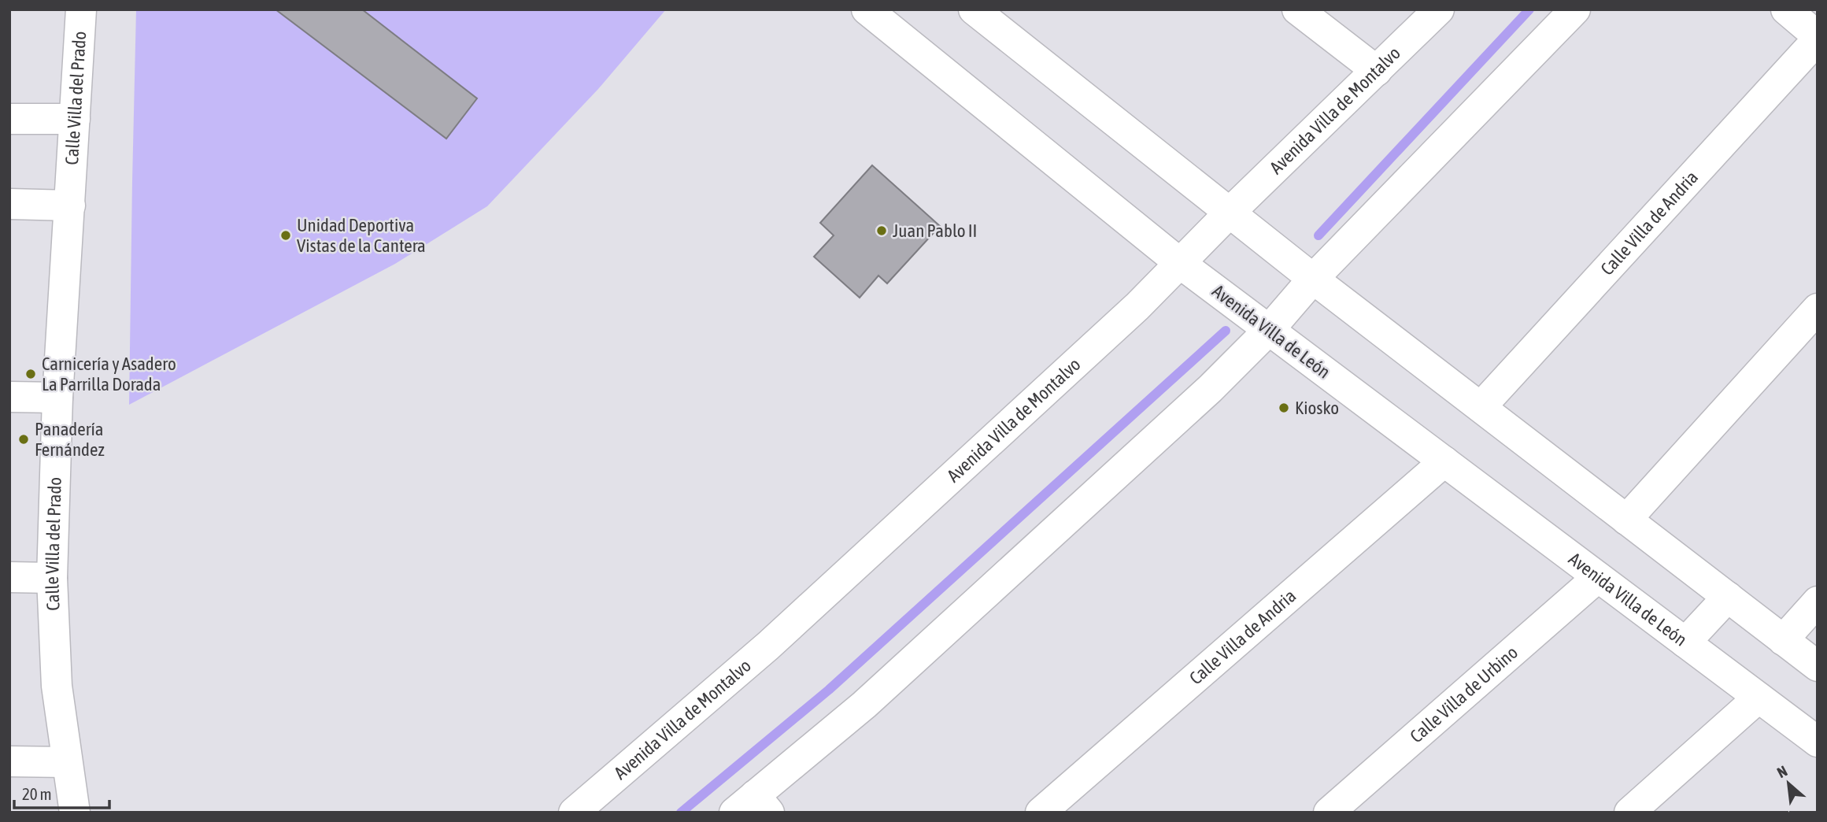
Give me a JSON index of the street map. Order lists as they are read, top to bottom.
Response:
{
  "streets": {
    "street": [
      "Calle Villa del Prado",
      "Avenida Villa de Montalvo",
      "Calle Villa de Andria",
      "Avenida Villa de León",
      "Calle Villa de Urbino"
    ]
  },
  "crossings": [
    ["Avenida Villa de Montalvo", "Avenida Villa de León"],
    ["Calle Villa de Andria", "Avenida Villa de León"],
    ["Avenida Villa de León", "Calle Villa de Urbino"]
  ],
  "places": [
    "Juan Pablo II",
    "Unidad Deportiva Vistas de la Cantera",
    "Carnicería y Asadero La Parrilla Dorada",
    "Kiosko",
    "Panadería Fernández"
  ],
  "scale_bar": "20 m",
  "north": "top left"
}
